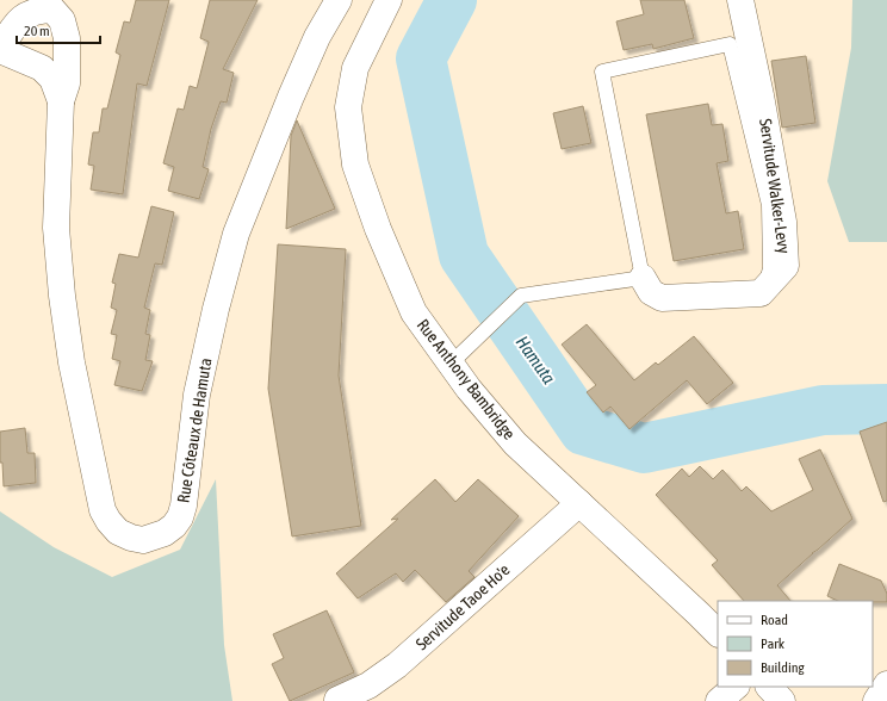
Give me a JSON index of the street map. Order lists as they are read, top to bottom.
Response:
{
  "streets": {
    "street": [
      "Servitude Walker-Levy",
      "Rue Anthony Bambridge",
      "Rue Côteaux de Hamuta",
      "Servitude Taoe Ho'e"
    ]
  },
  "crossings": [
    ["Rue Anthony Bambridge", "Servitude Taoe Ho'e"]
  ],
  "water": ["Hamuta"],
  "legend": ["Road", "Park", "Building"],
  "scale_bar": "20 m"
}
